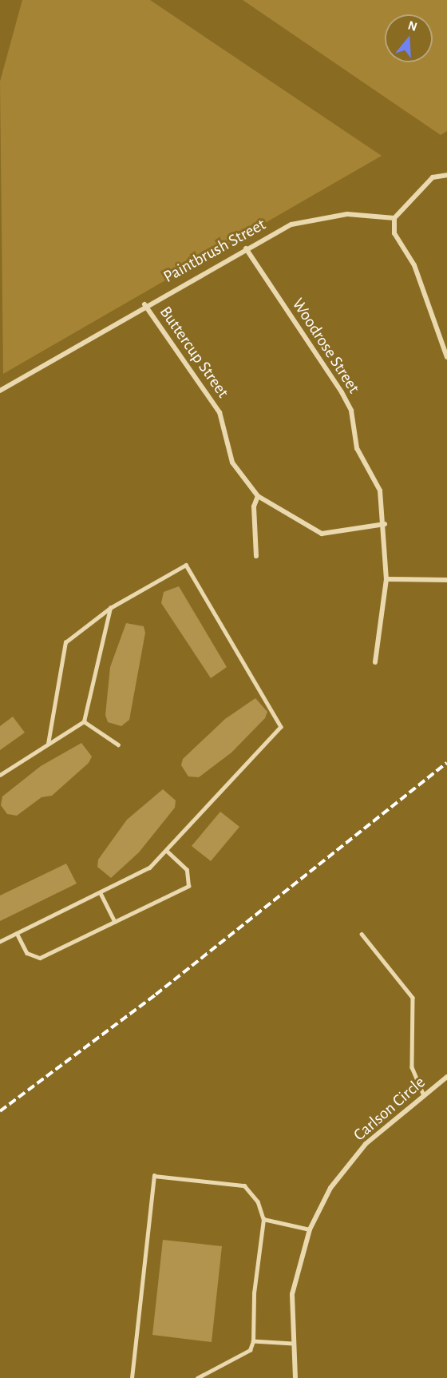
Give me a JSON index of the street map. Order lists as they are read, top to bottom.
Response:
{
  "streets": {
    "street": [
      "Paintbrush Street",
      "Woodrose Street",
      "Buttercup Street",
      "Carlson Circle"
    ]
  },
  "crossings": [
    ["Paintbrush Street", "Woodrose Street"],
    ["Paintbrush Street", "Buttercup Street"],
    ["Woodrose Street", "Buttercup Street"]
  ],
  "north": "top"
}
